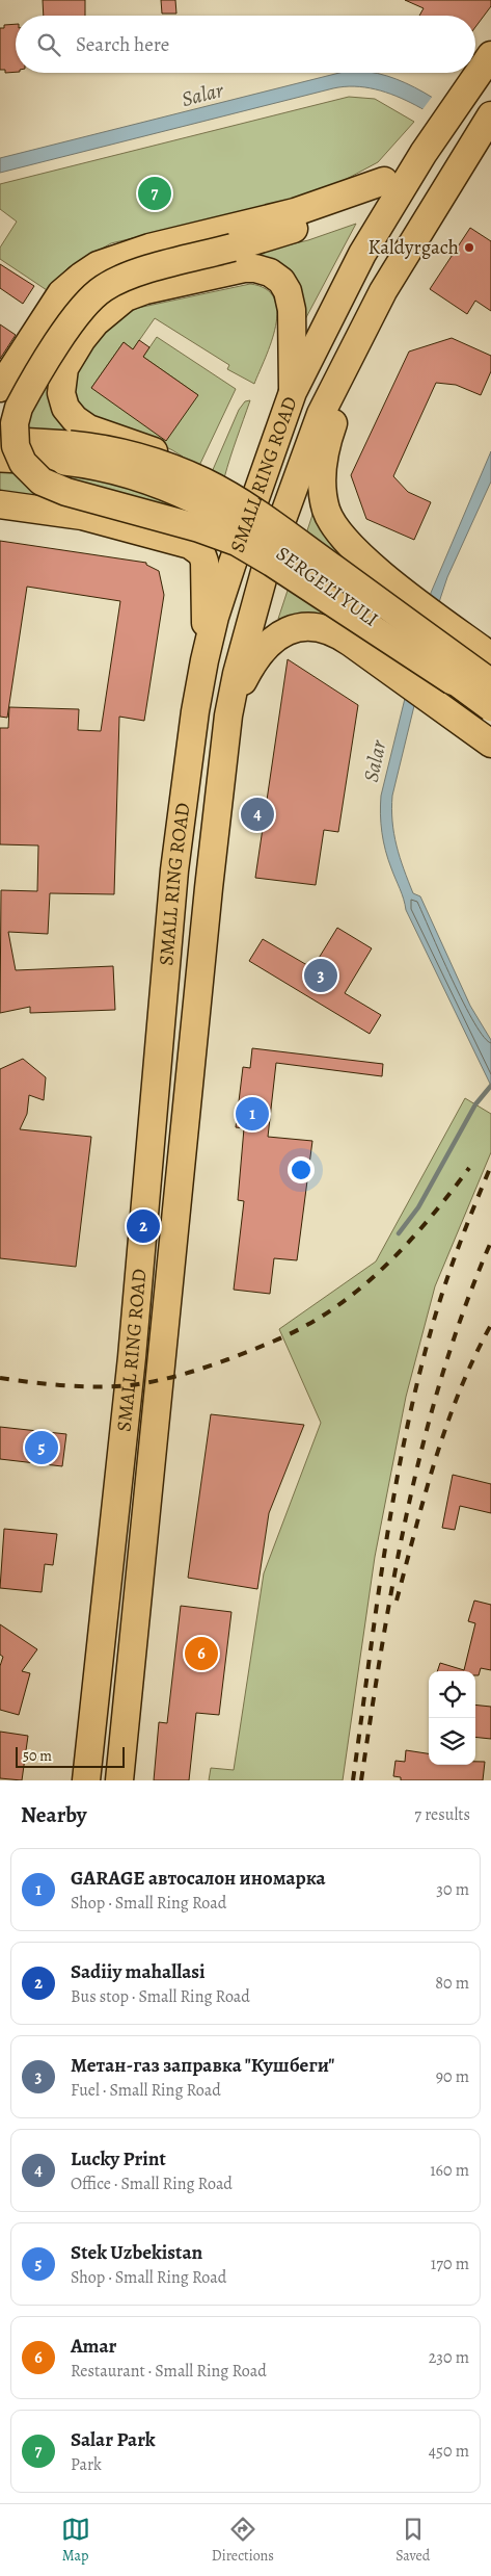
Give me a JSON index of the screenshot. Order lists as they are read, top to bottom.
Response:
{
  "streets": {
    "highway": ["SMALL RING ROAD"],
    "main road": ["SERGELI YULI"]
  },
  "water": ["Salar"],
  "places": ["Kaldyrgach"],
  "scale_bar": "50 m",
  "page": {
    "search": "Search here",
    "pins": [
      "7",
      "4",
      "3",
      "1",
      "2",
      "5",
      "6"
    ],
    "scale": "50 m",
    "heading": ["Nearby", "7 results"],
    "list": [
      {
        "mark": "1",
        "name": "GARAGE автосалон иномарка",
        "note": "Shop · Small Ring Road",
        "value": "30 m"
      },
      {
        "mark": "2",
        "name": "Sadiiy mahallasi",
        "note": "Bus stop · Small Ring Road",
        "value": "80 m"
      },
      {
        "mark": "3",
        "name": "Метан-газ заправка \"Кушбеги\"",
        "note": "Fuel · Small Ring Road",
        "value": "90 m"
      },
      {
        "mark": "4",
        "name": "Lucky Print",
        "note": "Office · Small Ring Road",
        "value": "160 m"
      },
      {
        "mark": "5",
        "name": "Stek Uzbekistan",
        "note": "Shop · Small Ring Road",
        "value": "170 m"
      },
      {
        "mark": "6",
        "name": "Amar",
        "note": "Restaurant · Small Ring Road",
        "value": "230 m"
      },
      {
        "mark": "7",
        "name": "Salar Park",
        "note": "Park",
        "value": "450 m"
      }
    ],
    "nav": ["Map", "Directions", "Saved"]
  }
}
